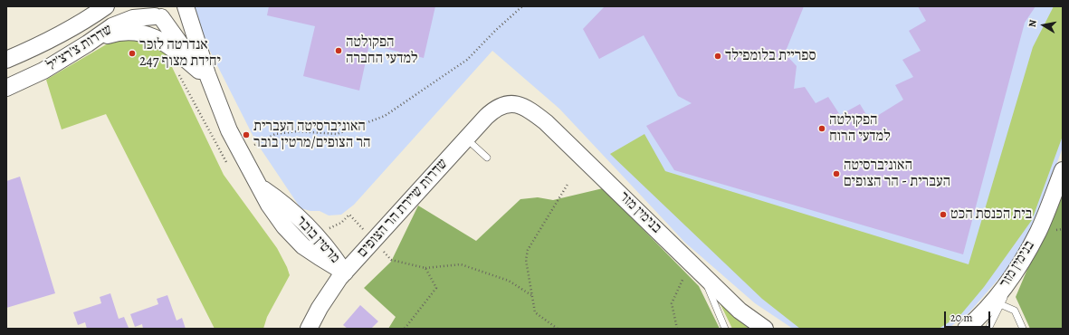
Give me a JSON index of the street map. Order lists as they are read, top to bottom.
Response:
{
  "streets": {
    "street": [
      "שדרות צ'רצ'יל",
      "שדרות שיירת הר הצופים",
      "בנימין מזר",
      "מרטין בובר"
    ]
  },
  "crossings": [
    ["שדרות צ'רצ'יל", "מרטין בובר"],
    ["שדרות שיירת הר הצופים", "בנימין מזר"],
    ["שדרות שיירת הר הצופים", "מרטין בובר"]
  ],
  "places": [
    "הפקולטה למדעי החברה",
    "אנדרטה לזכר יחידת מצוף 247",
    "ספריית בלומפילד",
    "הפקולטה למדעי הרוח",
    "האוניברסיטה העברית הר הצופים/מרטין בובר",
    "האוניברסיטה העברית - הר הצופים",
    "בית הכנסת הכט"
  ],
  "scale_bar": "20 m",
  "north": "left"
}
